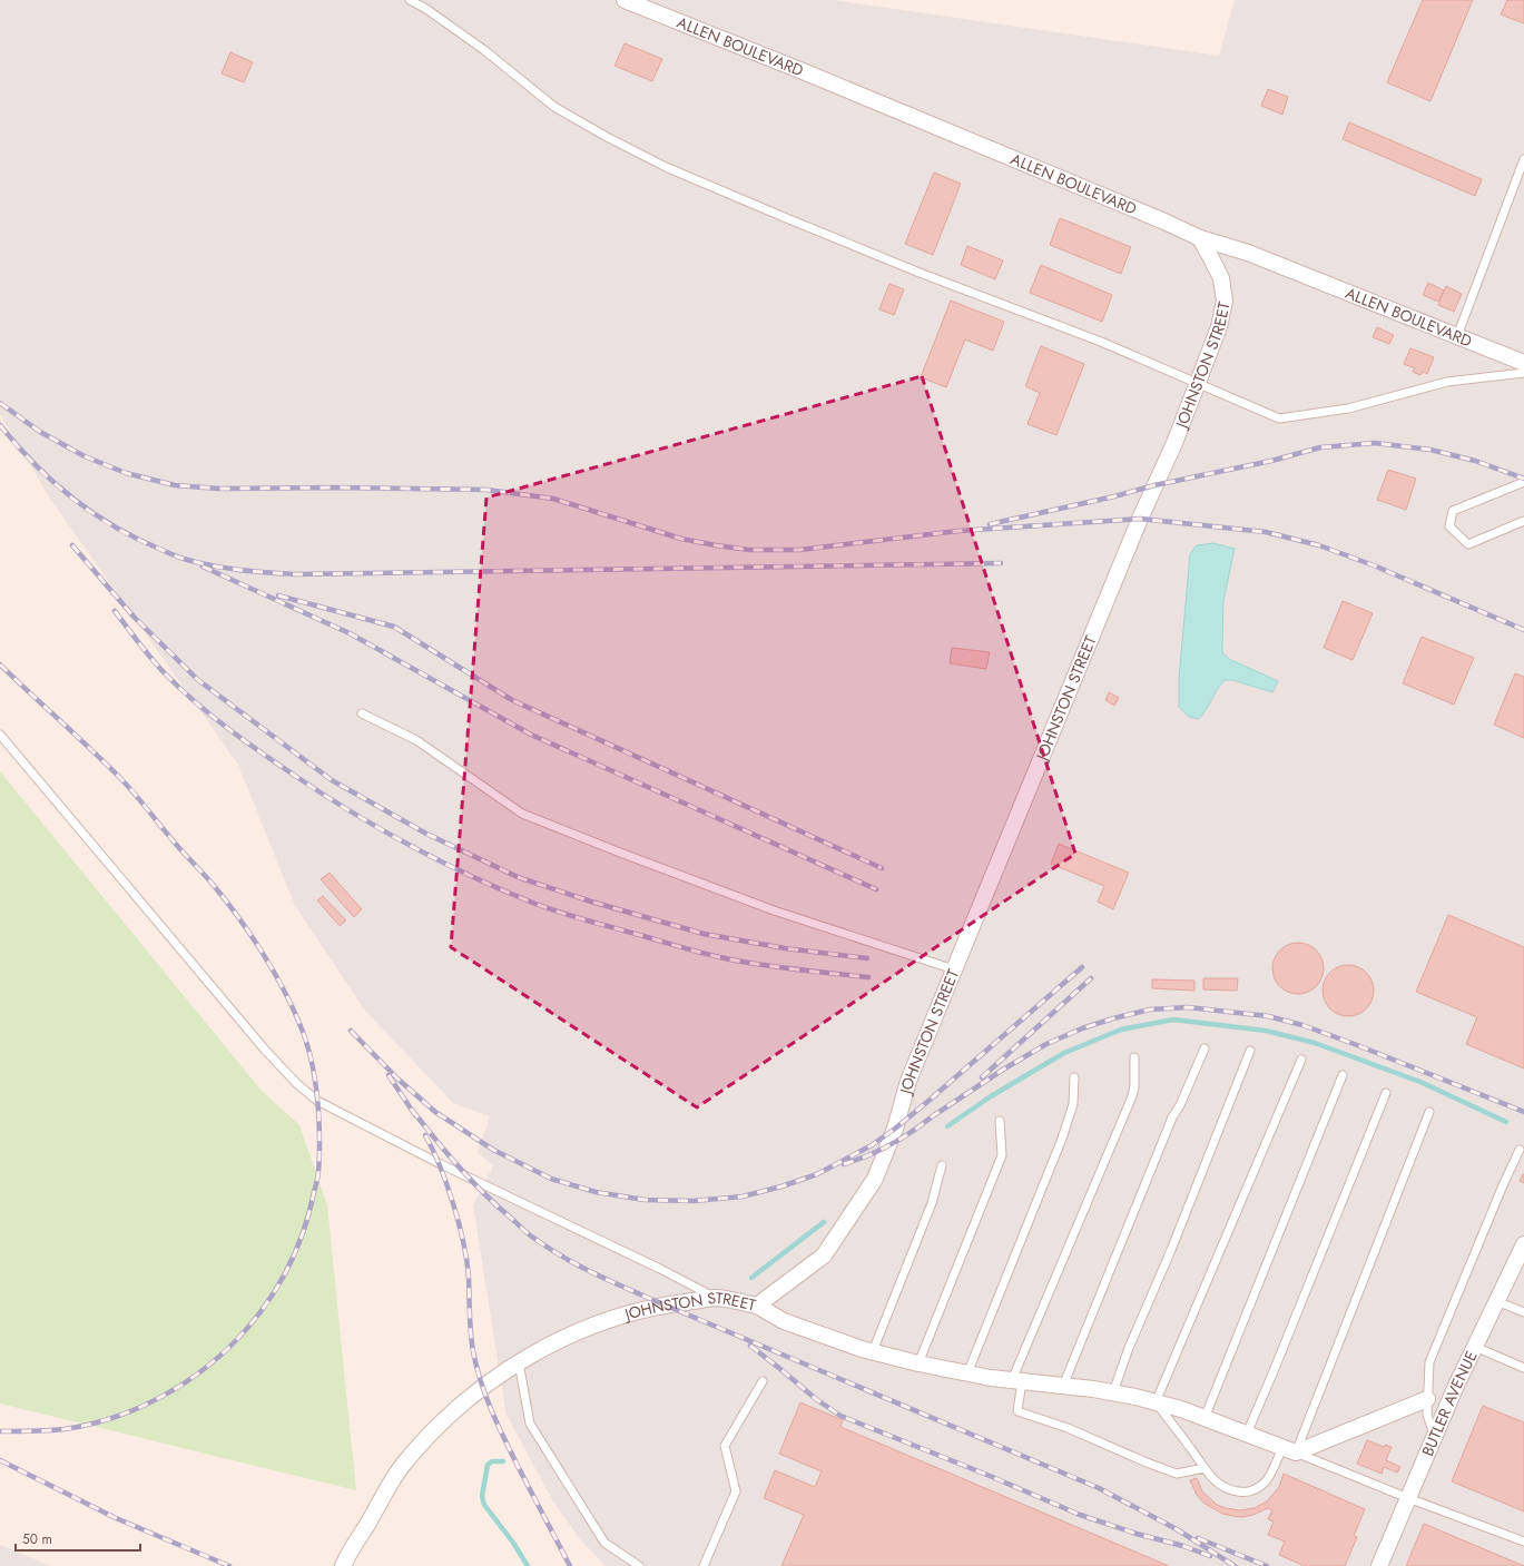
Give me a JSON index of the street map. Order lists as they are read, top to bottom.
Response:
{
  "streets": {
    "street": ["ALLEN BOULEVARD", "JOHNSTON STREET", "BUTLER AVENUE"]
  },
  "crossings": [
    ["ALLEN BOULEVARD", "JOHNSTON STREET"]
  ],
  "scale_bar": "50 m"
}
